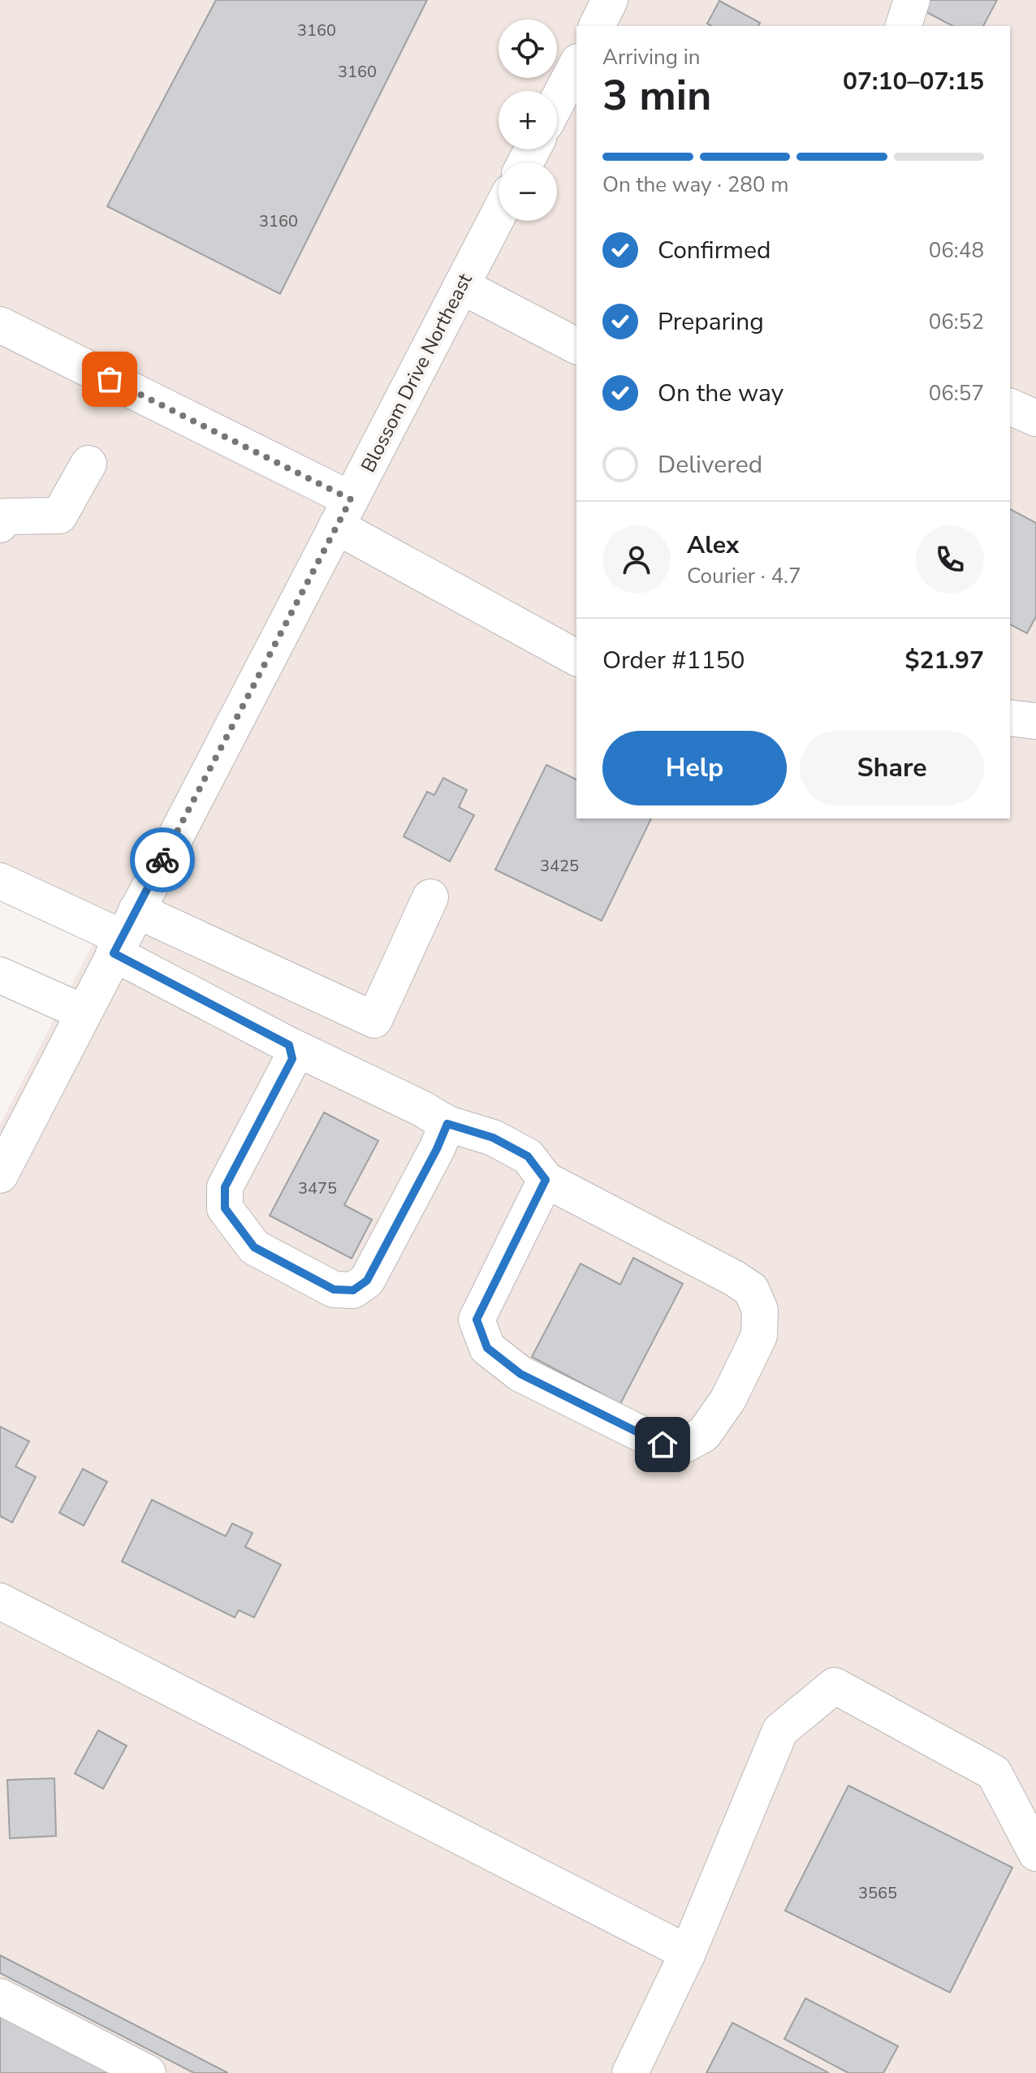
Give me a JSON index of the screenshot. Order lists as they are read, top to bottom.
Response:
{
  "streets": {
    "street": ["Blossom Drive Northeast"]
  },
  "house_numbers": [
    "3160",
    "3160",
    "3160",
    "3425",
    "3475",
    "3565"
  ],
  "page": {
    "map_buttons": ["+", "−"],
    "heading": ["3 min", "Arriving in", "07:10–07:15"],
    "panel": [
      "Alex",
      "Courier · 4.7",
      "Order #1150",
      "$21.97"
    ],
    "bar": "On the way · 280 m",
    "list": [
      ["Confirmed", "06:48"],
      ["Preparing", "06:52"],
      ["On the way", "06:57"],
      "Delivered"
    ],
    "buttons": ["Help", "Share"]
  }
}
